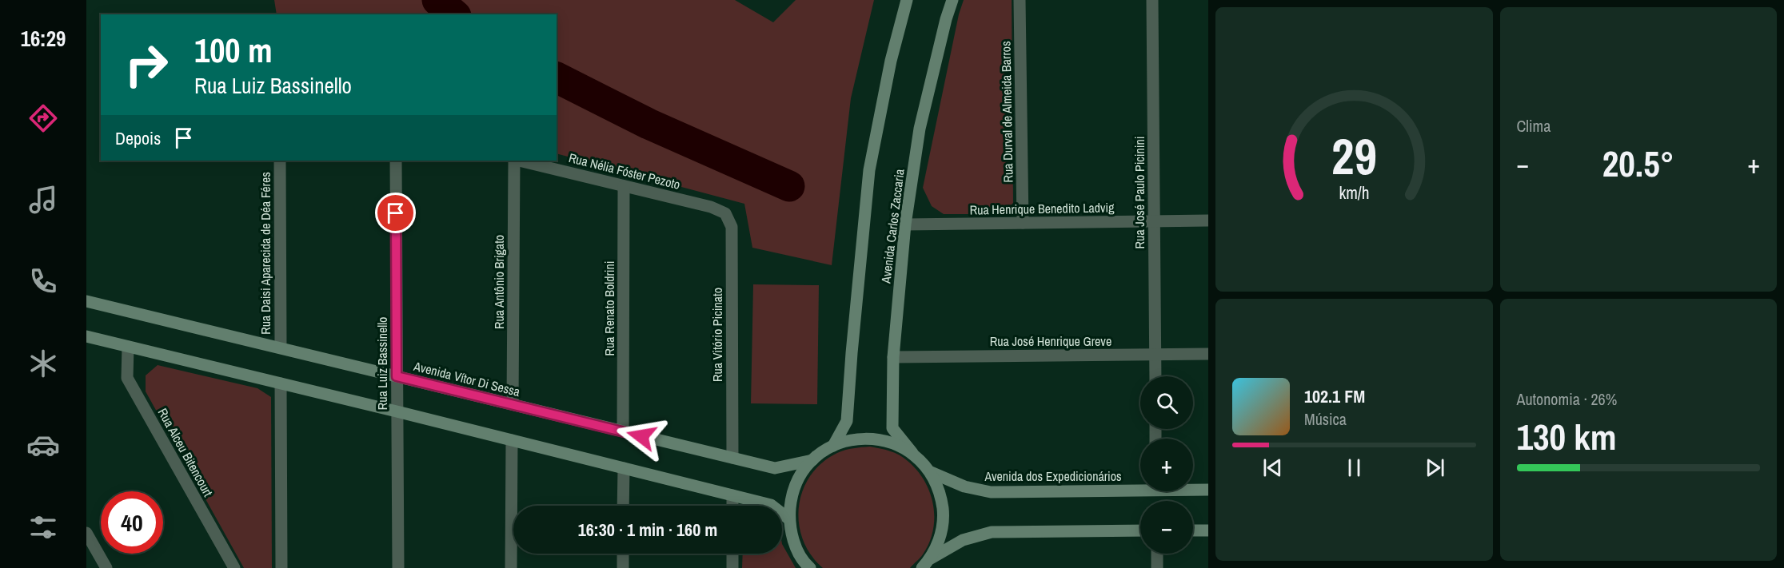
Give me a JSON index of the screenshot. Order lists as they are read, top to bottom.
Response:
{
  "streets": {
    "street": [
      "Rua Durval de Almeida Barros",
      "Rua Nélia Fóster Pezoto",
      "Rua José Paulo Picinini",
      "Rua Henrique Benedito Ladvig",
      "Avenida Carlos Zaccaria",
      "Rua Daisi Aparecida de Déa Féres",
      "Rua Antônio Brigato",
      "Rua Renato Boldrini",
      "Rua Vitório Picinato",
      "Rua José Henrique Greve",
      "Rua Luiz Bassinello",
      "Avenida Vítor Di Sessa",
      "Rua Alceu Bitencourt",
      "Avenida dos Expedicionários"
    ]
  },
  "crossings": [
    ["Rua Durval de Almeida Barros", "Rua Henrique Benedito Ladvig"],
    ["Rua Nélia Fóster Pezoto", "Rua Renato Boldrini"],
    ["Rua Nélia Fóster Pezoto", "Rua Vitório Picinato"],
    ["Rua José Paulo Picinini", "Rua Henrique Benedito Ladvig"],
    ["Rua José Paulo Picinini", "Rua José Henrique Greve"],
    ["Rua Henrique Benedito Ladvig", "Avenida Carlos Zaccaria"],
    ["Avenida Carlos Zaccaria", "Rua José Henrique Greve"],
    ["Avenida Carlos Zaccaria", "Avenida dos Expedicionários"],
    ["Rua Daisi Aparecida de Déa Féres", "Avenida Vítor Di Sessa"],
    ["Rua Antônio Brigato", "Avenida Vítor Di Sessa"],
    ["Rua Renato Boldrini", "Avenida Vítor Di Sessa"],
    ["Rua Vitório Picinato", "Avenida Vítor Di Sessa"],
    ["Rua Luiz Bassinello", "Avenida Vítor Di Sessa"]
  ],
  "page": {
    "tabs": "16:29",
    "tile": [
      "Clima",
      ["Autonomia · 26%", "130 km"]
    ],
    "turn": ["100 m", "Rua Luiz Bassinello"],
    "then": "Depois",
    "heat": ["−", "20.5°", "+"],
    "map_buttons": ["+", "−"],
    "song": ["102.1 FM", "Música"],
    "limit": "40",
    "trip": "16:30 · 1 min · 160 m",
    "gauge": ["29", "km/h"]
  }
}
